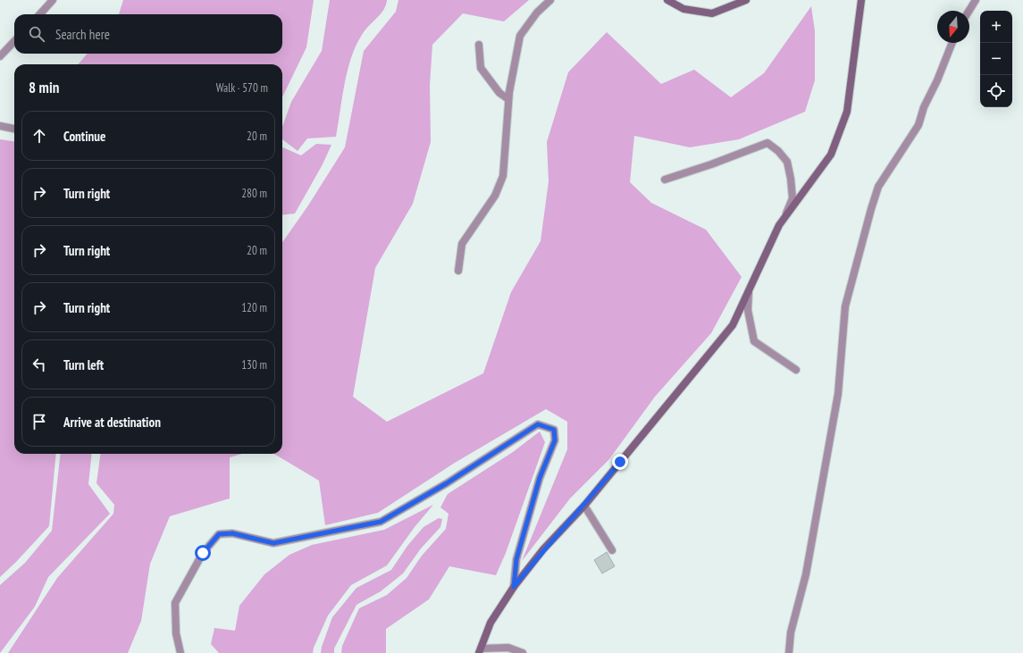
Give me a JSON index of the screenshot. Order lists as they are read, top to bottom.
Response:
{
  "north": "bottom",
  "page": {
    "map_buttons": ["+", "−"],
    "search": "Search here",
    "heading": ["8 min", "Walk · 570 m"],
    "list": [
      ["Continue", "20 m"],
      ["Turn right", "280 m"],
      ["Turn right", "20 m"],
      ["Turn right", "120 m"],
      ["Turn left", "130 m"],
      "Arrive at destination"
    ]
  }
}
